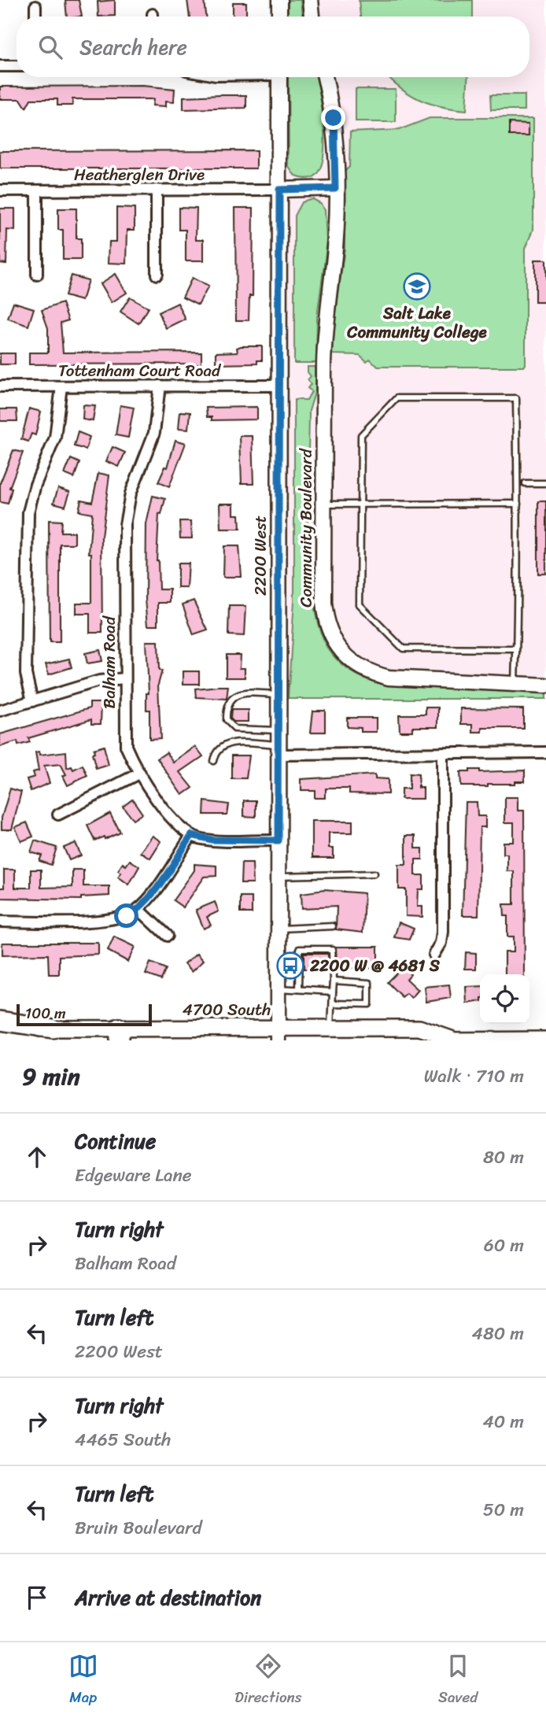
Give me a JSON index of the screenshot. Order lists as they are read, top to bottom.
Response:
{
  "streets": {
    "main road": ["4700 South"],
    "street": [
      "Heatherglen Drive",
      "Tottenham Court Road",
      "Community Boulevard",
      "2200 West",
      "Balham Road"
    ]
  },
  "crossings": [
    ["Heatherglen Drive", "2200 West"],
    ["Tottenham Court Road", "2200 West"],
    ["Tottenham Court Road", "Balham Road"],
    ["2200 West", "4700 South"]
  ],
  "places": {
    "school or university": ["Salt Lake Community College"],
    "bus stop": ["2200 W @ 4681 S"]
  },
  "scale_bar": "100 m",
  "page": {
    "search": "Search here",
    "scale": "100 m",
    "heading": ["9 min", "Walk · 710 m"],
    "list": [
      ["Continue", "Edgeware Lane", "80 m"],
      ["Turn right", "Balham Road", "60 m"],
      ["Turn left", "2200 West", "480 m"],
      ["Turn right", "4465 South", "40 m"],
      ["Turn left", "Bruin Boulevard", "50 m"],
      "Arrive at destination"
    ],
    "nav": ["Map", "Directions", "Saved"]
  }
}
